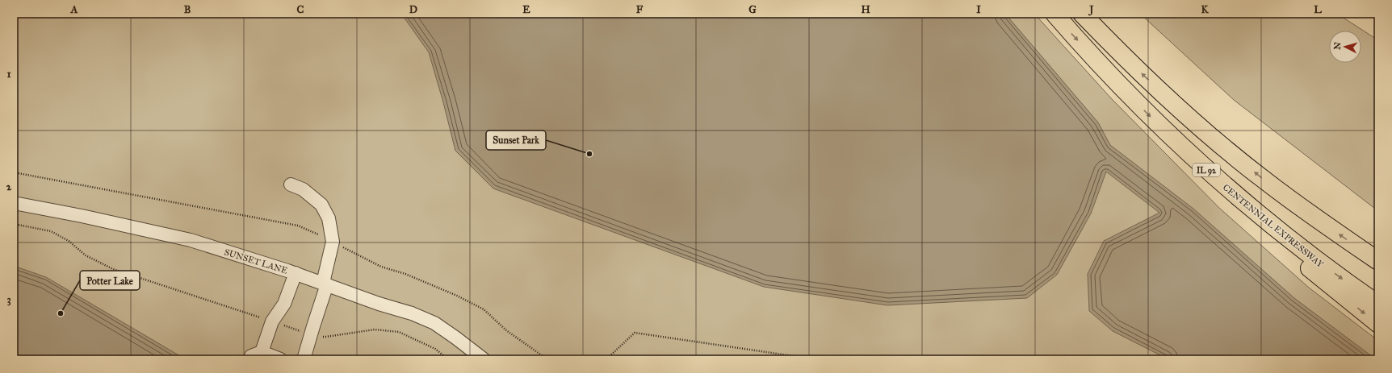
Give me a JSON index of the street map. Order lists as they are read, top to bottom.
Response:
{
  "streets": {
    "highway": ["IL 92", "CENTENNIAL EXPRESSWAY"],
    "lane": ["SUNSET LANE"]
  },
  "places": ["Sunset Park", "Potter Lake"],
  "north": "left",
  "grid": {
    "columns": [
      "A",
      "B",
      "C",
      "D",
      "E",
      "F",
      "G",
      "H",
      "I",
      "J",
      "K",
      "L"
    ],
    "rows": ["1", "2", "3"]
  }
}
